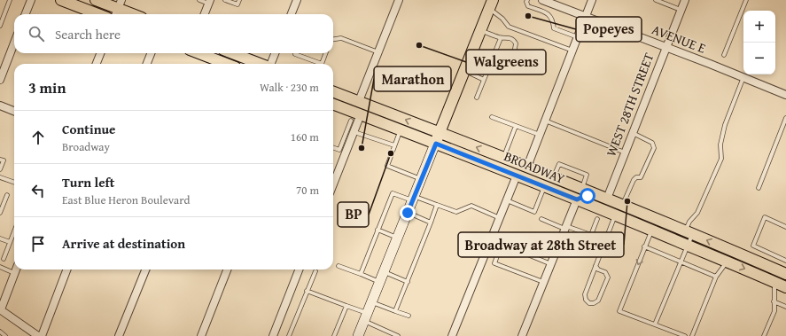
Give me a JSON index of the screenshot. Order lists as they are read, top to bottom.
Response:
{
  "streets": {
    "main road": ["BROADWAY"],
    "street": ["AVENUE E", "WEST 28TH STREET"]
  },
  "crossings": [
    ["AVENUE E", "WEST 28TH STREET"],
    ["WEST 28TH STREET", "BROADWAY"]
  ],
  "places": [
    "Popeyes",
    "Walgreens",
    "Marathon",
    "BP",
    "Broadway at 28th Street"
  ],
  "page": {
    "map_buttons": ["+", "−"],
    "search": "Search here",
    "heading": ["3 min", "Walk · 230 m"],
    "list": [
      ["Continue", "Broadway", "160 m"],
      ["Turn left", "East Blue Heron Boulevard", "70 m"],
      "Arrive at destination"
    ]
  }
}
